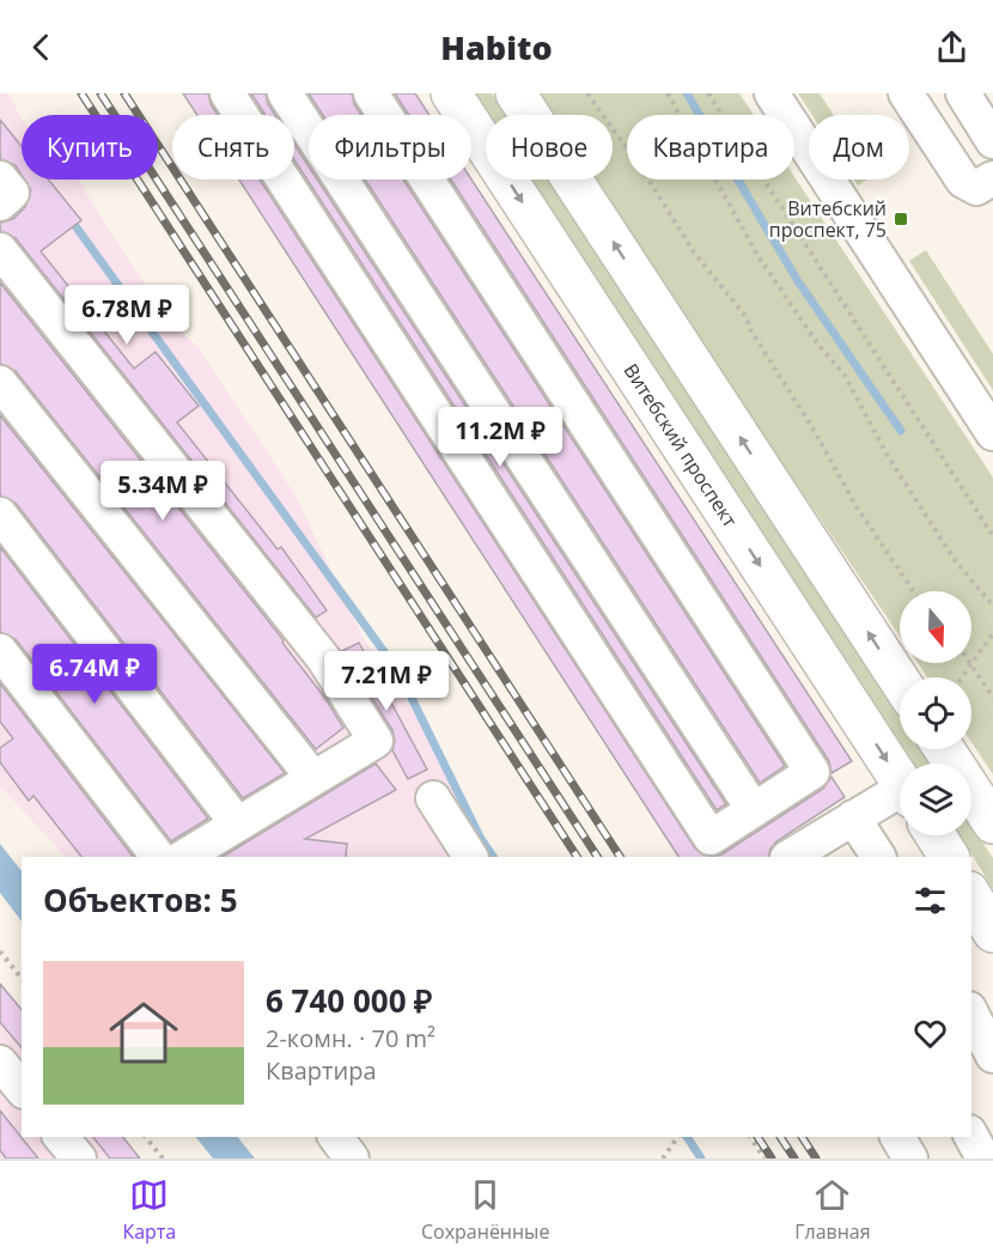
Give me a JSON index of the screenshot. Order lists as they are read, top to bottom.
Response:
{
  "streets": {
    "main road": ["Витебский проспект"]
  },
  "places": {
    "transit": ["Витебский проспект, 75"]
  },
  "north": "bottom",
  "page": {
    "header": "Habito",
    "chip": [
      "Купить",
      "Снять",
      "Фильтры",
      "Новое",
      "Квартира",
      "Дом"
    ],
    "price": [
      "6.78M ₽",
      "11.2M ₽",
      "5.34M ₽",
      "6.74M ₽",
      "7.21M ₽"
    ],
    "heading": "Объектов: 5",
    "list": [
      {
        "name": "6 740 000 ₽",
        "note": "2-комн. · 70 m² · Квартира"
      }
    ],
    "tabs": ["Карта", "Сохранённые", "Главная"]
  }
}
